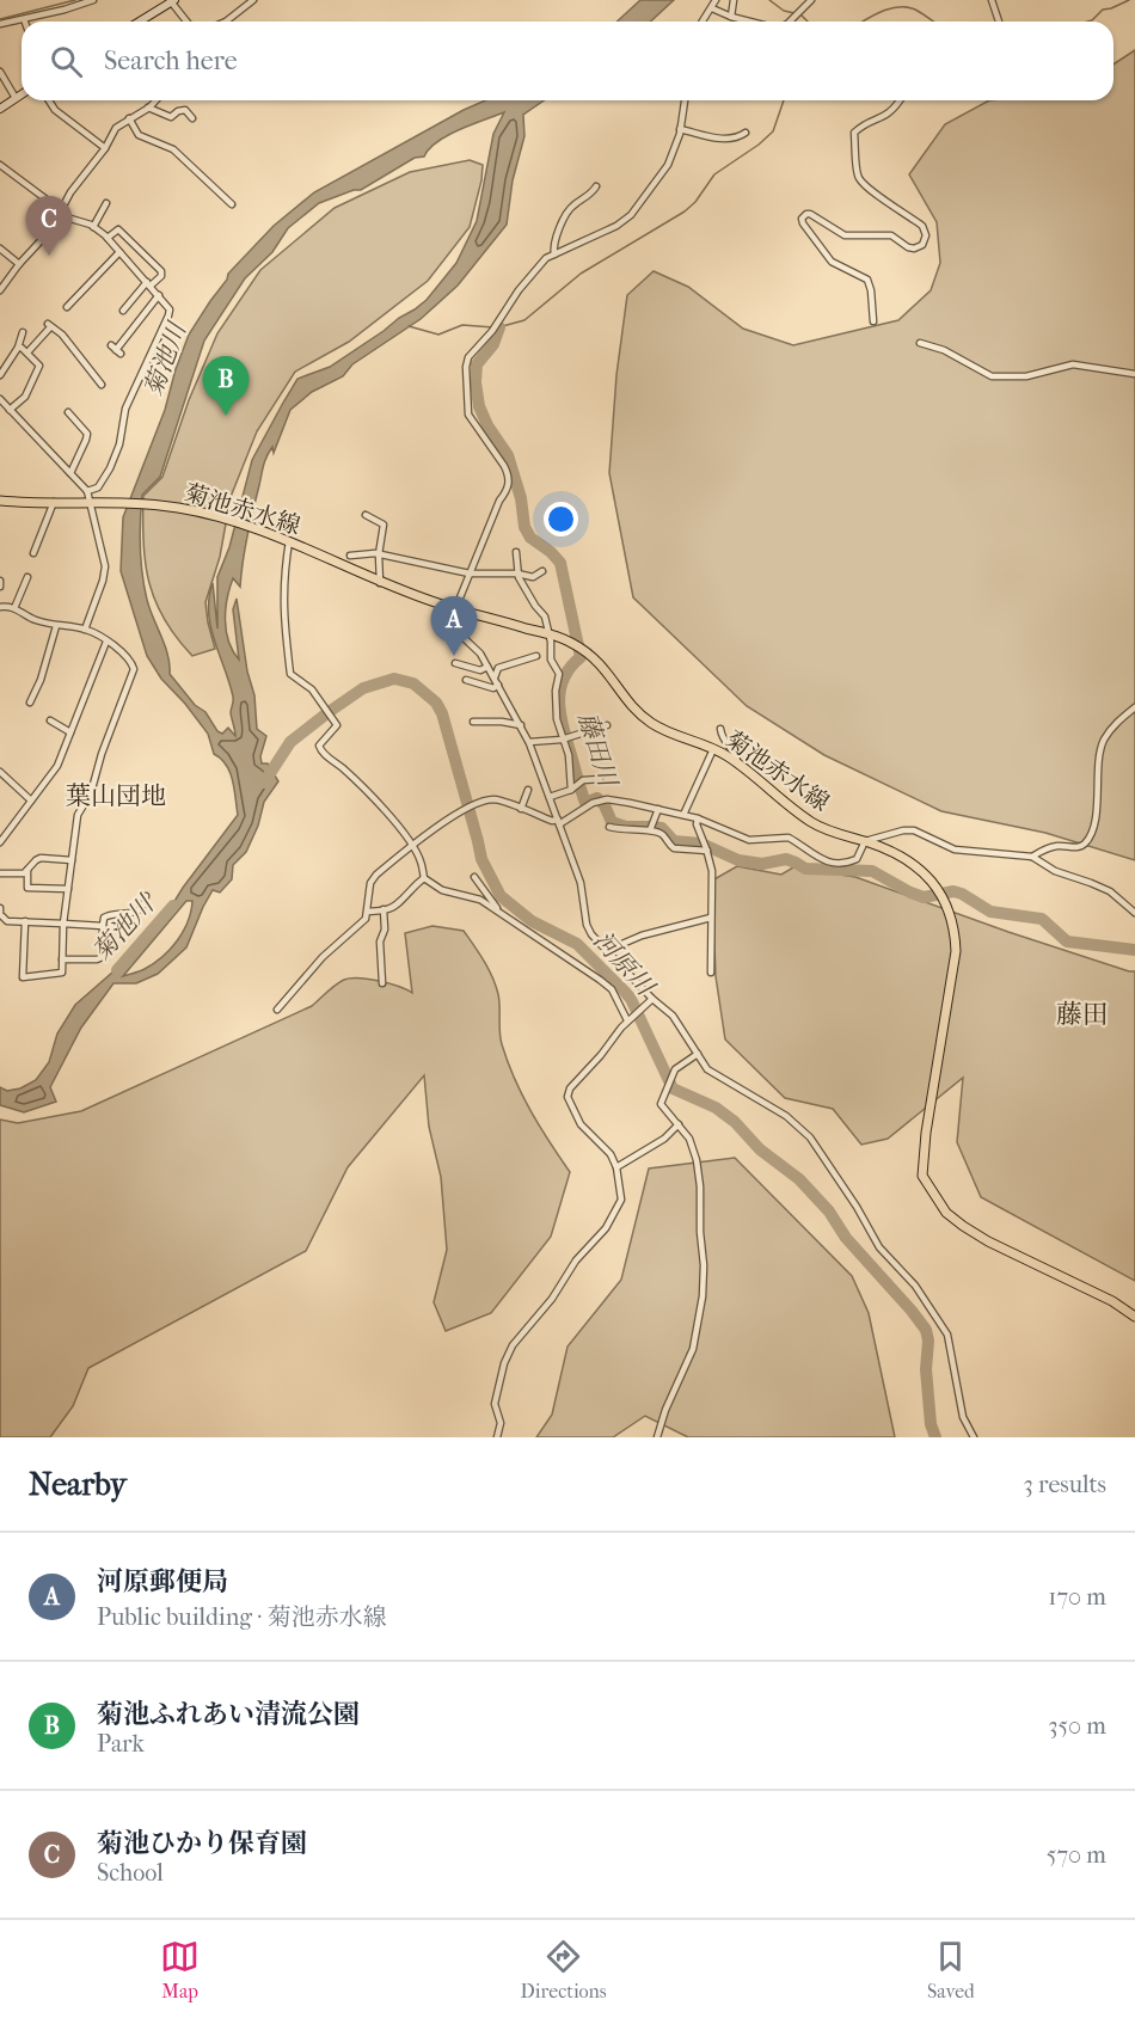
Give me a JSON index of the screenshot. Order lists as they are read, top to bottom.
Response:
{
  "streets": {
    "main road": ["菊池赤水線"]
  },
  "districts": ["葉山団地", "藤田"],
  "water": ["菊池川", "藤田川", "河原川"],
  "page": {
    "search": "Search here",
    "pins": ["C", "B", "A"],
    "heading": ["Nearby", "3 results"],
    "list": [
      {
        "mark": "A",
        "name": "河原郵便局",
        "note": "Public building · 菊池赤水線",
        "value": "170 m"
      },
      {
        "mark": "B",
        "name": "菊池ふれあい清流公園",
        "note": "Park",
        "value": "350 m"
      },
      {
        "mark": "C",
        "name": "菊池ひかり保育園",
        "note": "School",
        "value": "570 m"
      }
    ],
    "nav": ["Map", "Directions", "Saved"]
  }
}
